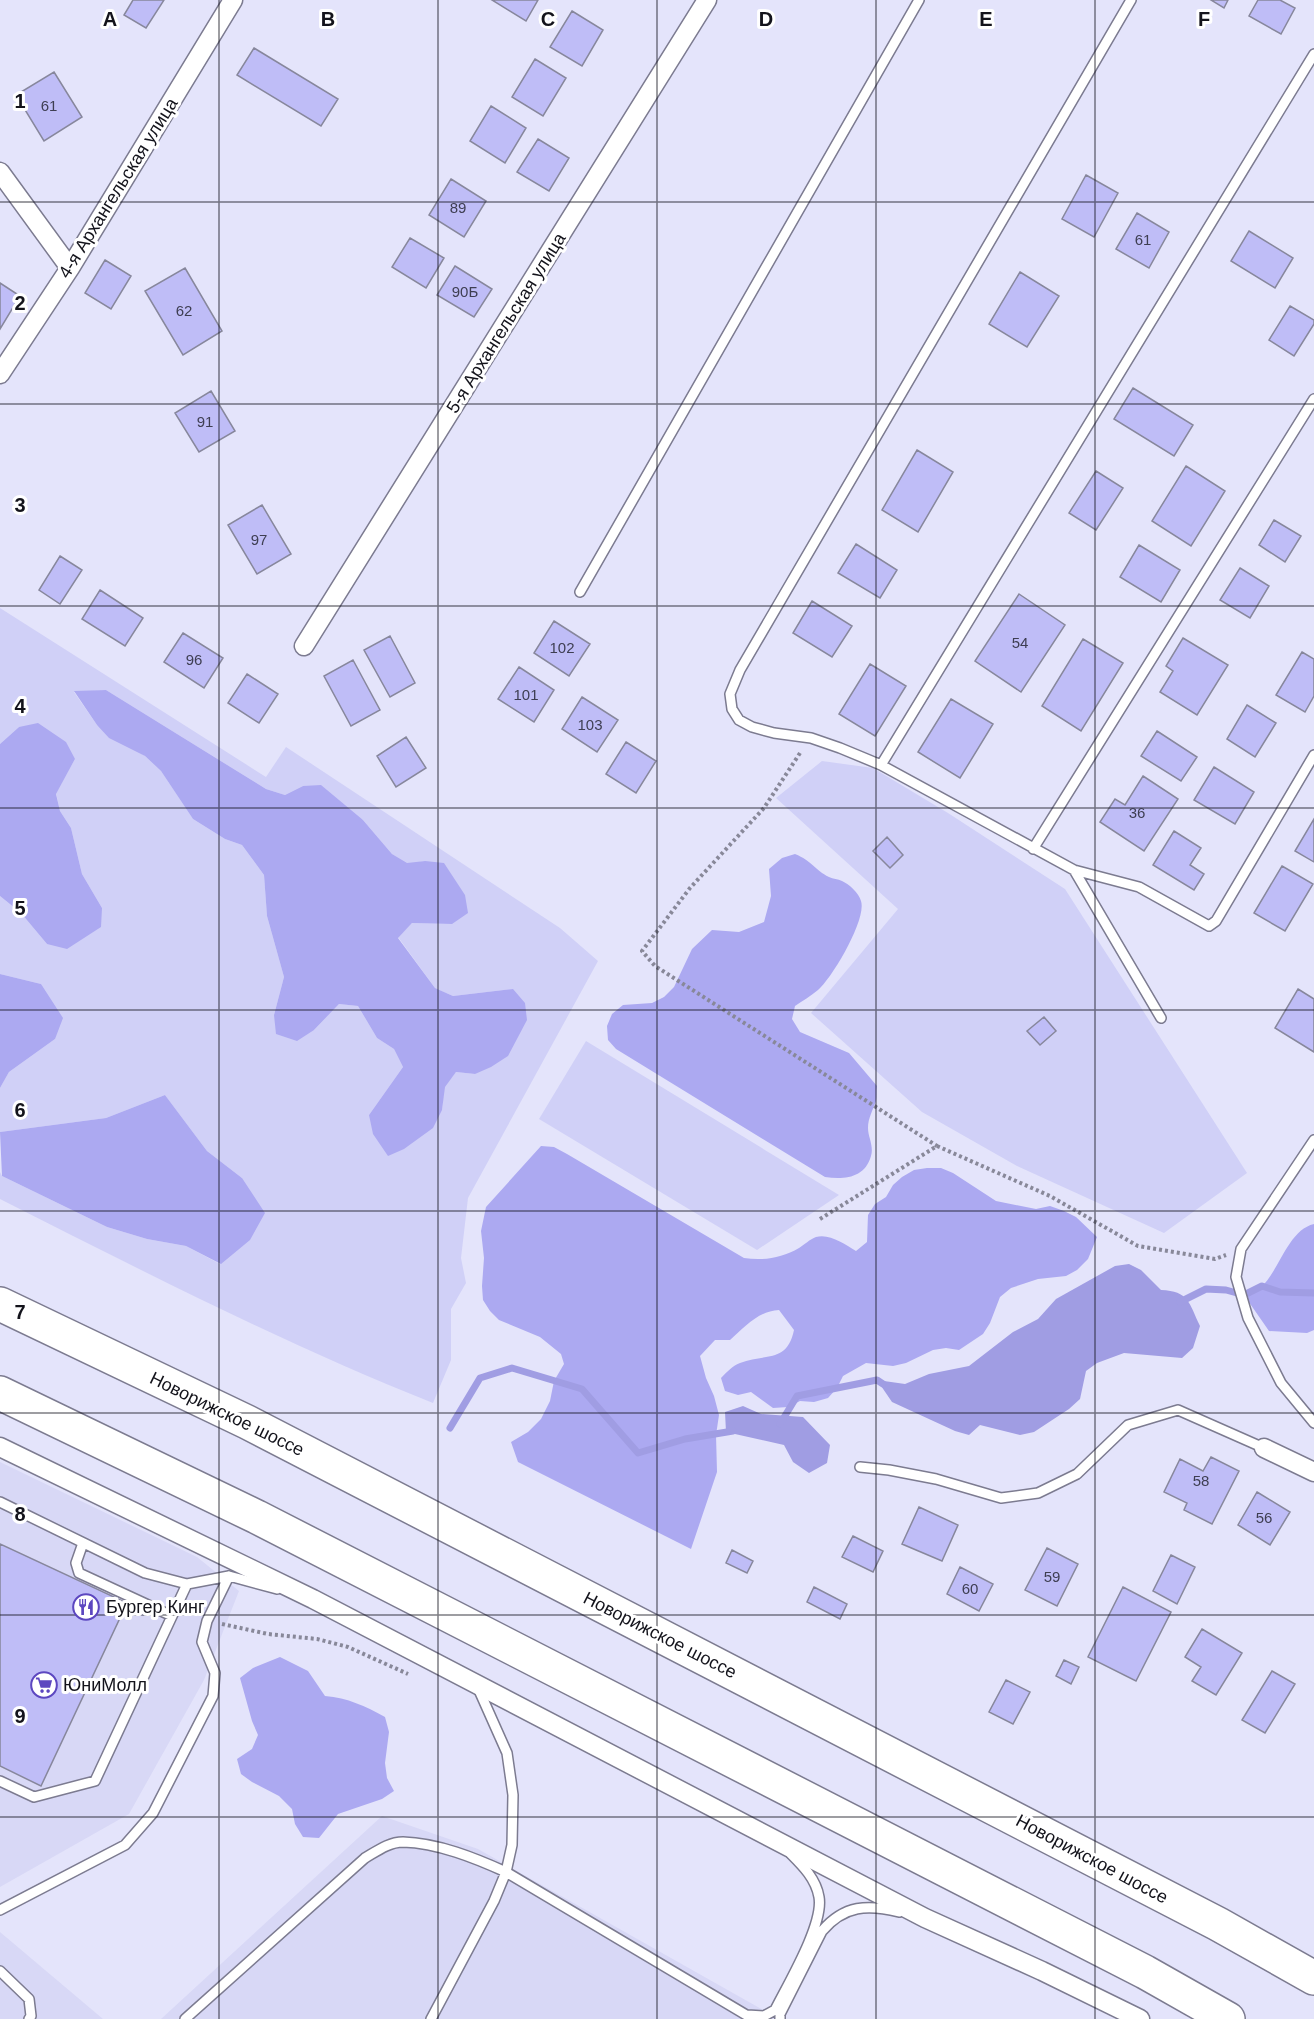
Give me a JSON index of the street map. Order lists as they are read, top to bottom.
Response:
{
  "streets": {
    "highway": ["Новорижское шоссе"],
    "street": ["4-я Архангельская улица", "5-я Архангельская улица"]
  },
  "places": {
    "restaurant": ["Бургер Кинг"],
    "supermarket": ["ЮниМолл"]
  },
  "house_numbers": [
    "61",
    "89",
    "61",
    "90Б",
    "62",
    "91",
    "97",
    "54",
    "102",
    "96",
    "101",
    "103",
    "36",
    "58",
    "56",
    "59",
    "60"
  ],
  "grid": {
    "columns": [
      "A",
      "B",
      "C",
      "D",
      "E",
      "F"
    ],
    "rows": [
      "1",
      "2",
      "3",
      "4",
      "5",
      "6",
      "7",
      "8",
      "9"
    ]
  }
}
